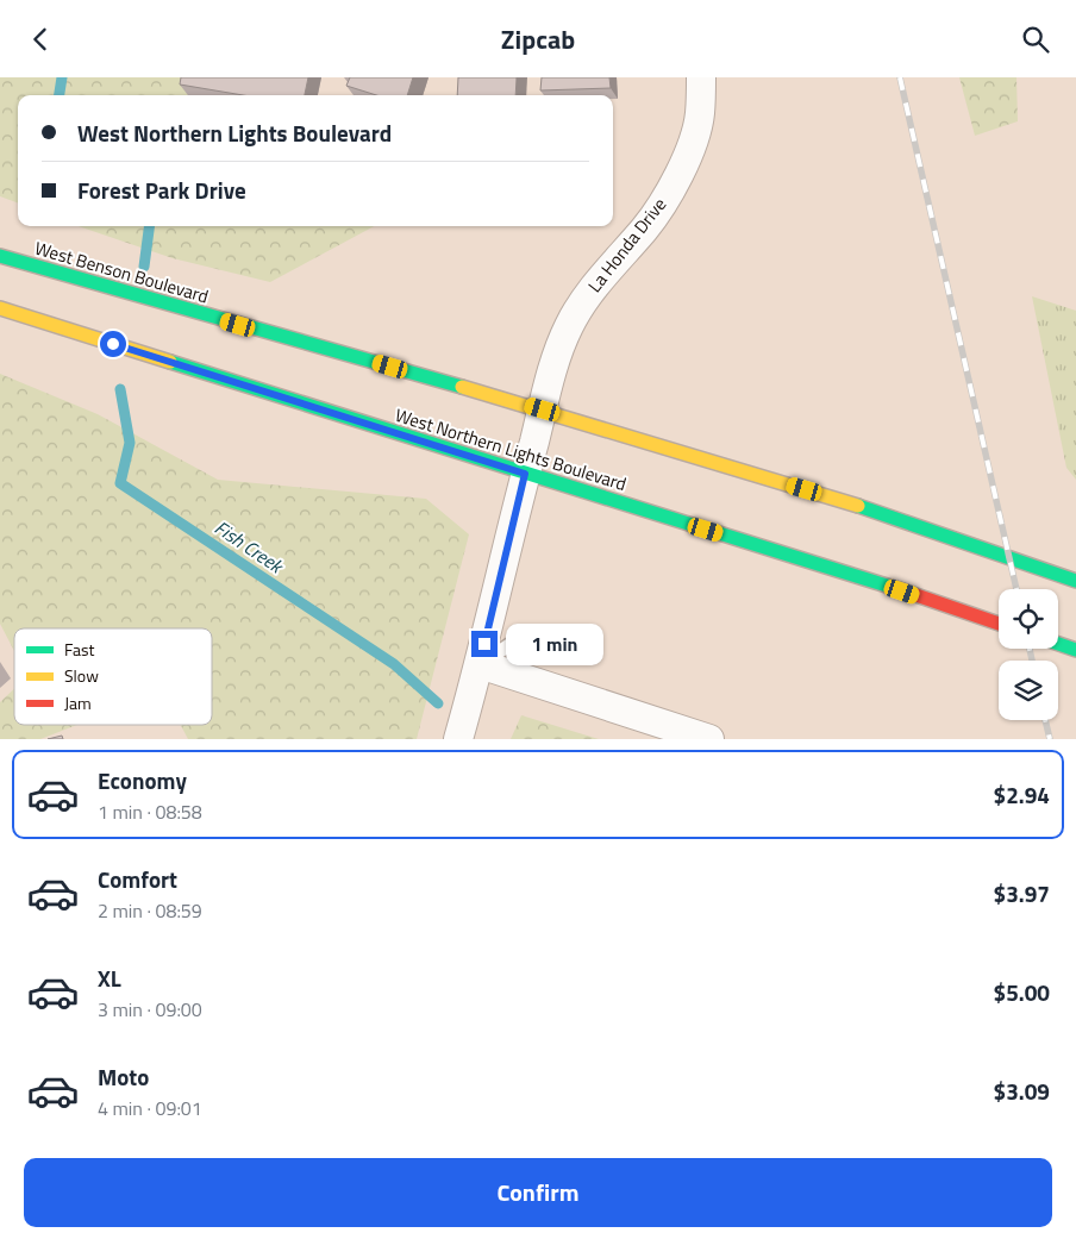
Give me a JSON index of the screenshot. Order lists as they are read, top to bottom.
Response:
{
  "streets": {
    "main road": ["West Benson Boulevard", "West Northern Lights Boulevard"],
    "street": ["La Honda Drive"]
  },
  "crossings": [
    ["La Honda Drive", "West Benson Boulevard"],
    ["La Honda Drive", "West Northern Lights Boulevard"]
  ],
  "water": ["Fish Creek"],
  "legend": ["Fast", "Slow", "Jam"],
  "page": {
    "header": "Zipcab",
    "banner": ["West Northern Lights Boulevard", "Forest Park Drive"],
    "bubble": "1 min",
    "list": [
      {
        "name": "Economy",
        "note": "1 min · 08:58",
        "value": "$2.94"
      },
      {
        "name": "Comfort",
        "note": "2 min · 08:59",
        "value": "$3.97"
      },
      {
        "name": "XL",
        "note": "3 min · 09:00",
        "value": "$5.00"
      },
      {
        "name": "Moto",
        "note": "4 min · 09:01",
        "value": "$3.09"
      }
    ],
    "buttons": "Confirm"
  }
}
